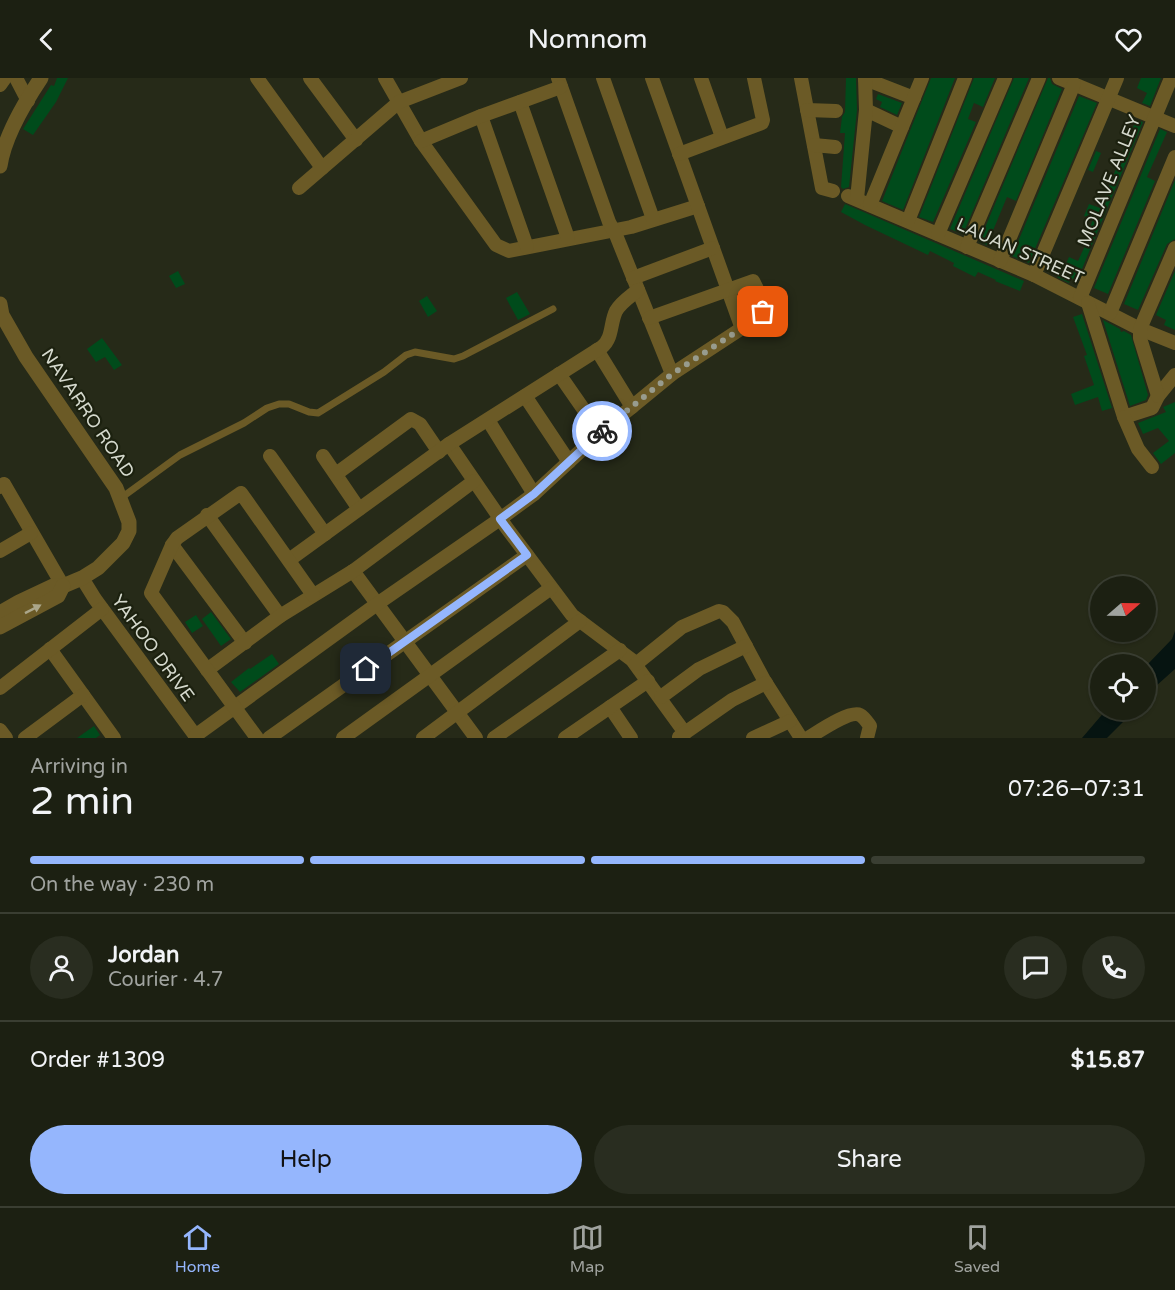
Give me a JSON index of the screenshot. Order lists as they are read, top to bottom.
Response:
{
  "streets": {
    "street": [
      "MOLAVE ALLEY",
      "LAUAN STREET",
      "NAVARRO ROAD",
      "YAHOO DRIVE"
    ]
  },
  "crossings": [
    ["MOLAVE ALLEY", "LAUAN STREET"],
    ["NAVARRO ROAD", "YAHOO DRIVE"]
  ],
  "north": "right",
  "page": {
    "header": "Nomnom",
    "heading": ["2 min", "Arriving in", "07:26–07:31"],
    "panel": [
      "Jordan",
      "Courier · 4.7",
      "Order #1309",
      "$15.87"
    ],
    "bar": "On the way · 230 m",
    "buttons": ["Help", "Share"],
    "tabs": ["Home", "Map", "Saved"]
  }
}
